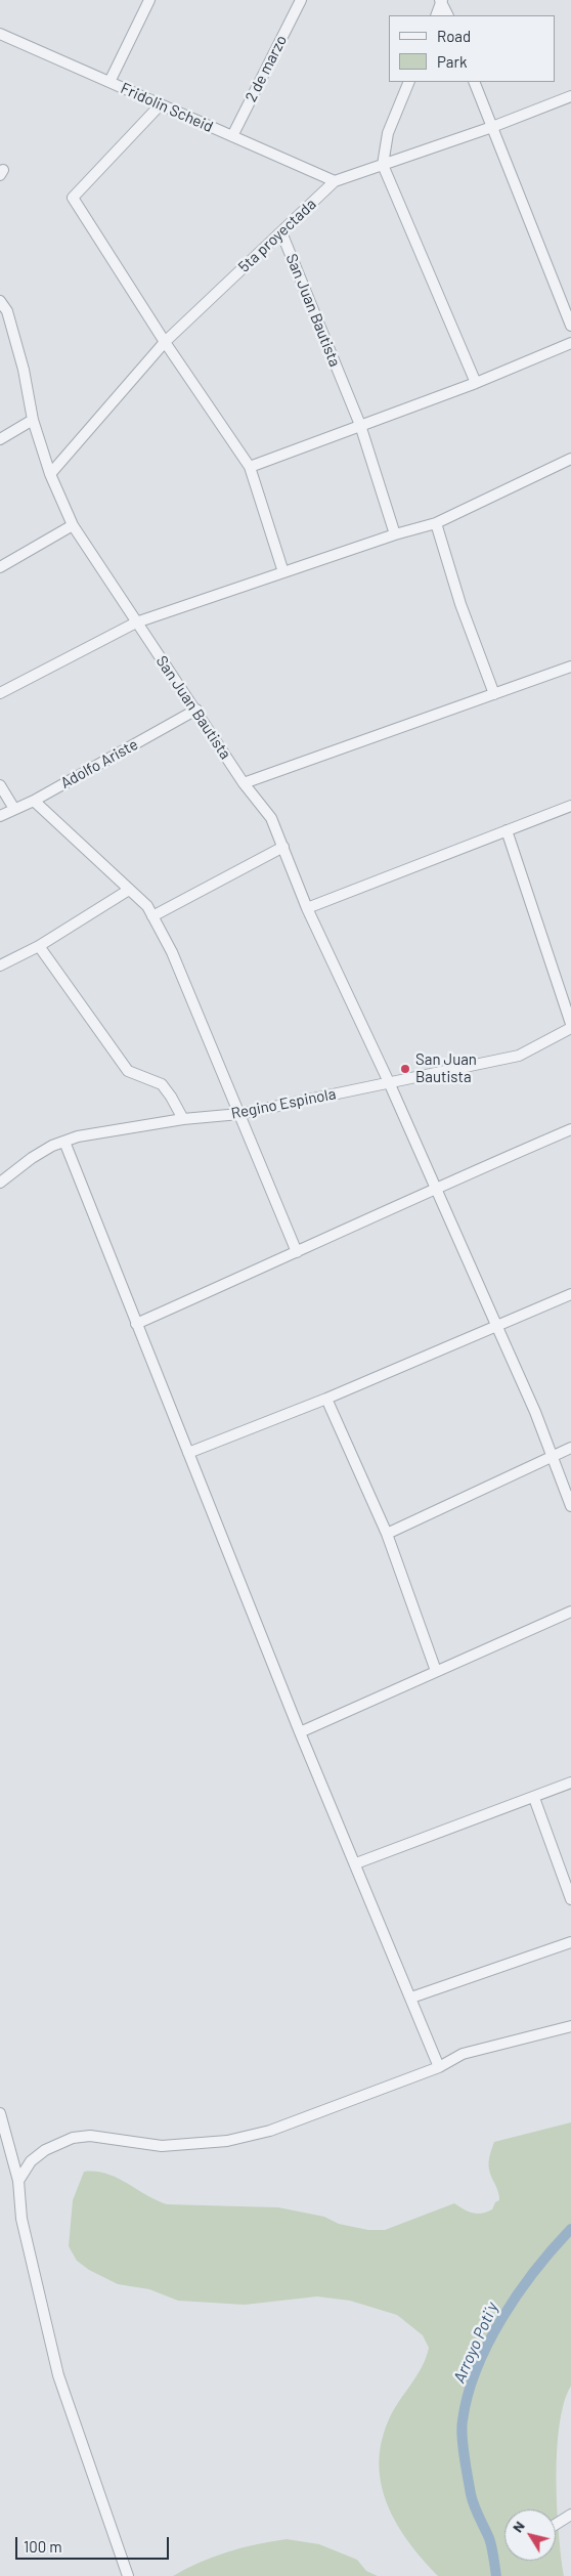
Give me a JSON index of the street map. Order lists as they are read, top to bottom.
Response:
{
  "streets": {
    "street": [
      "2 de marzo",
      "Fridolin Scheid",
      "5ta proyectada",
      "San Juan Bautista",
      "Adolfo Ariste",
      "Regino Espinola"
    ]
  },
  "crossings": [
    ["2 de marzo", "Fridolin Scheid"],
    ["Fridolin Scheid", "5ta proyectada"],
    ["5ta proyectada", "San Juan Bautista"],
    ["San Juan Bautista", "Adolfo Ariste"],
    ["San Juan Bautista", "Regino Espinola"]
  ],
  "water": ["Arroyo Poti´y"],
  "places": ["San Juan Bautista"],
  "legend": ["Road", "Park"],
  "scale_bar": "100 m",
  "north": "top left"
}
